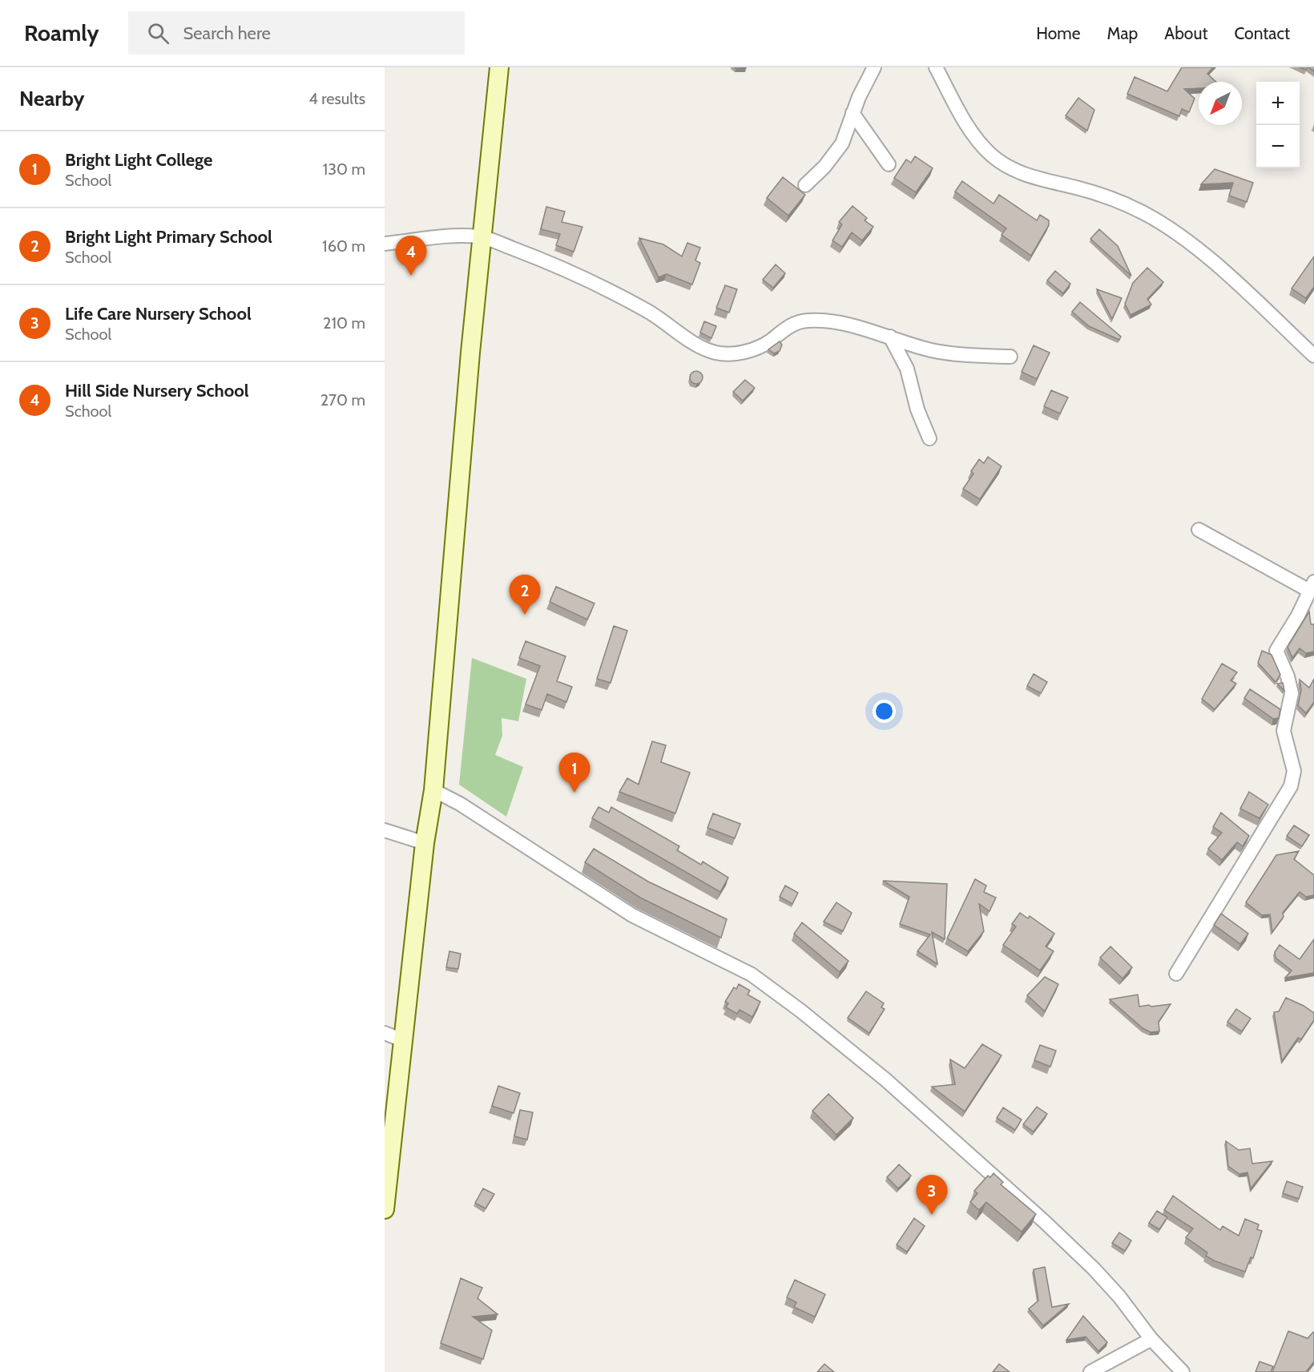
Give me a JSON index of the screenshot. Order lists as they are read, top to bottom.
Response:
{
  "north": "bottom left",
  "page": {
    "header": "Roamly",
    "search": "Search here",
    "nav": [
      "Home",
      "Map",
      "About",
      "Contact"
    ],
    "heading": ["Nearby", "4 results"],
    "map_buttons": ["+", "−"],
    "list": [
      {
        "mark": "1",
        "name": "Bright Light College",
        "note": "School",
        "value": "130 m"
      },
      {
        "mark": "2",
        "name": "Bright Light Primary School",
        "note": "School",
        "value": "160 m"
      },
      {
        "mark": "3",
        "name": "Life Care Nursery School",
        "note": "School",
        "value": "210 m"
      },
      {
        "mark": "4",
        "name": "Hill Side Nursery School",
        "note": "School",
        "value": "270 m"
      }
    ],
    "pins": [
      "4",
      "2",
      "1",
      "3"
    ]
  }
}
